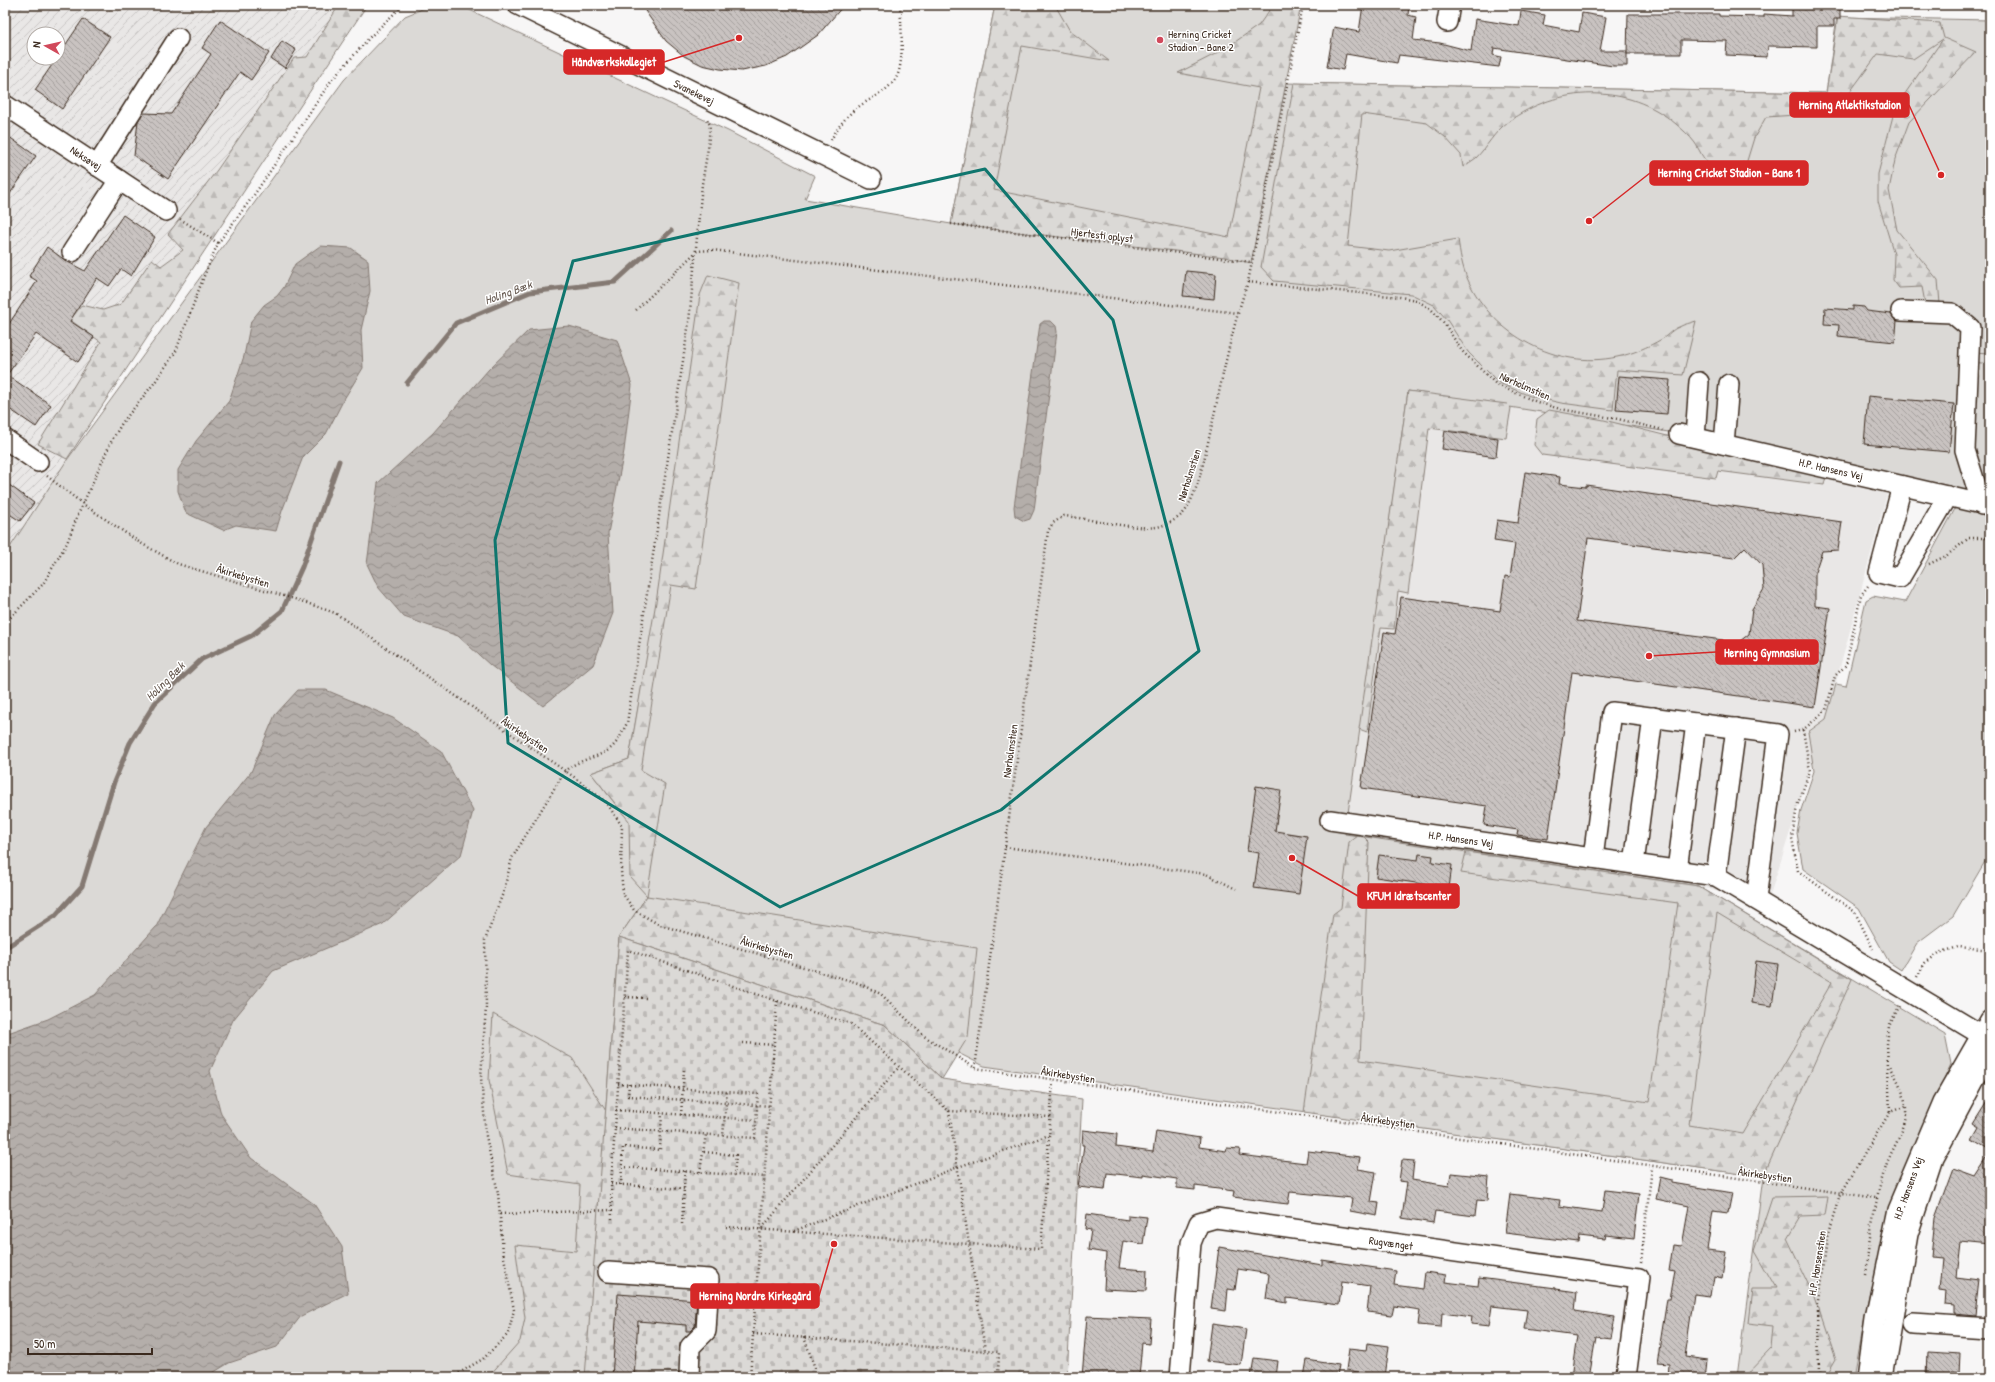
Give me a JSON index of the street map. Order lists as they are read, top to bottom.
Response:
{
  "streets": {
    "street": [
      "Svanekevej",
      "Neksøvej",
      "H.P. Hansens Vej",
      "Rugvænget"
    ],
    "path": [
      "Hjertesti oplyst",
      "Nørholmstien",
      "Åkirkebystien",
      "H.P. Hansenstien"
    ]
  },
  "crossings": [
    ["Nørholmstien", "H.P. Hansens Vej"],
    ["Nørholmstien", "Åkirkebystien"],
    ["Åkirkebystien", "H.P. Hansenstien"]
  ],
  "water": ["Holing Bæk"],
  "places": [
    "Håndværkskollegiet",
    "Herning Cricket Stadion - Bane 2",
    "Herning Atlektikstadion",
    "Herning Cricket Stadion - Bane 1",
    "Herning Gymnasium",
    "KFUM Idrætscenter",
    "Herning Nordre Kirkegård"
  ],
  "scale_bar": "50 m",
  "north": "left"
}
